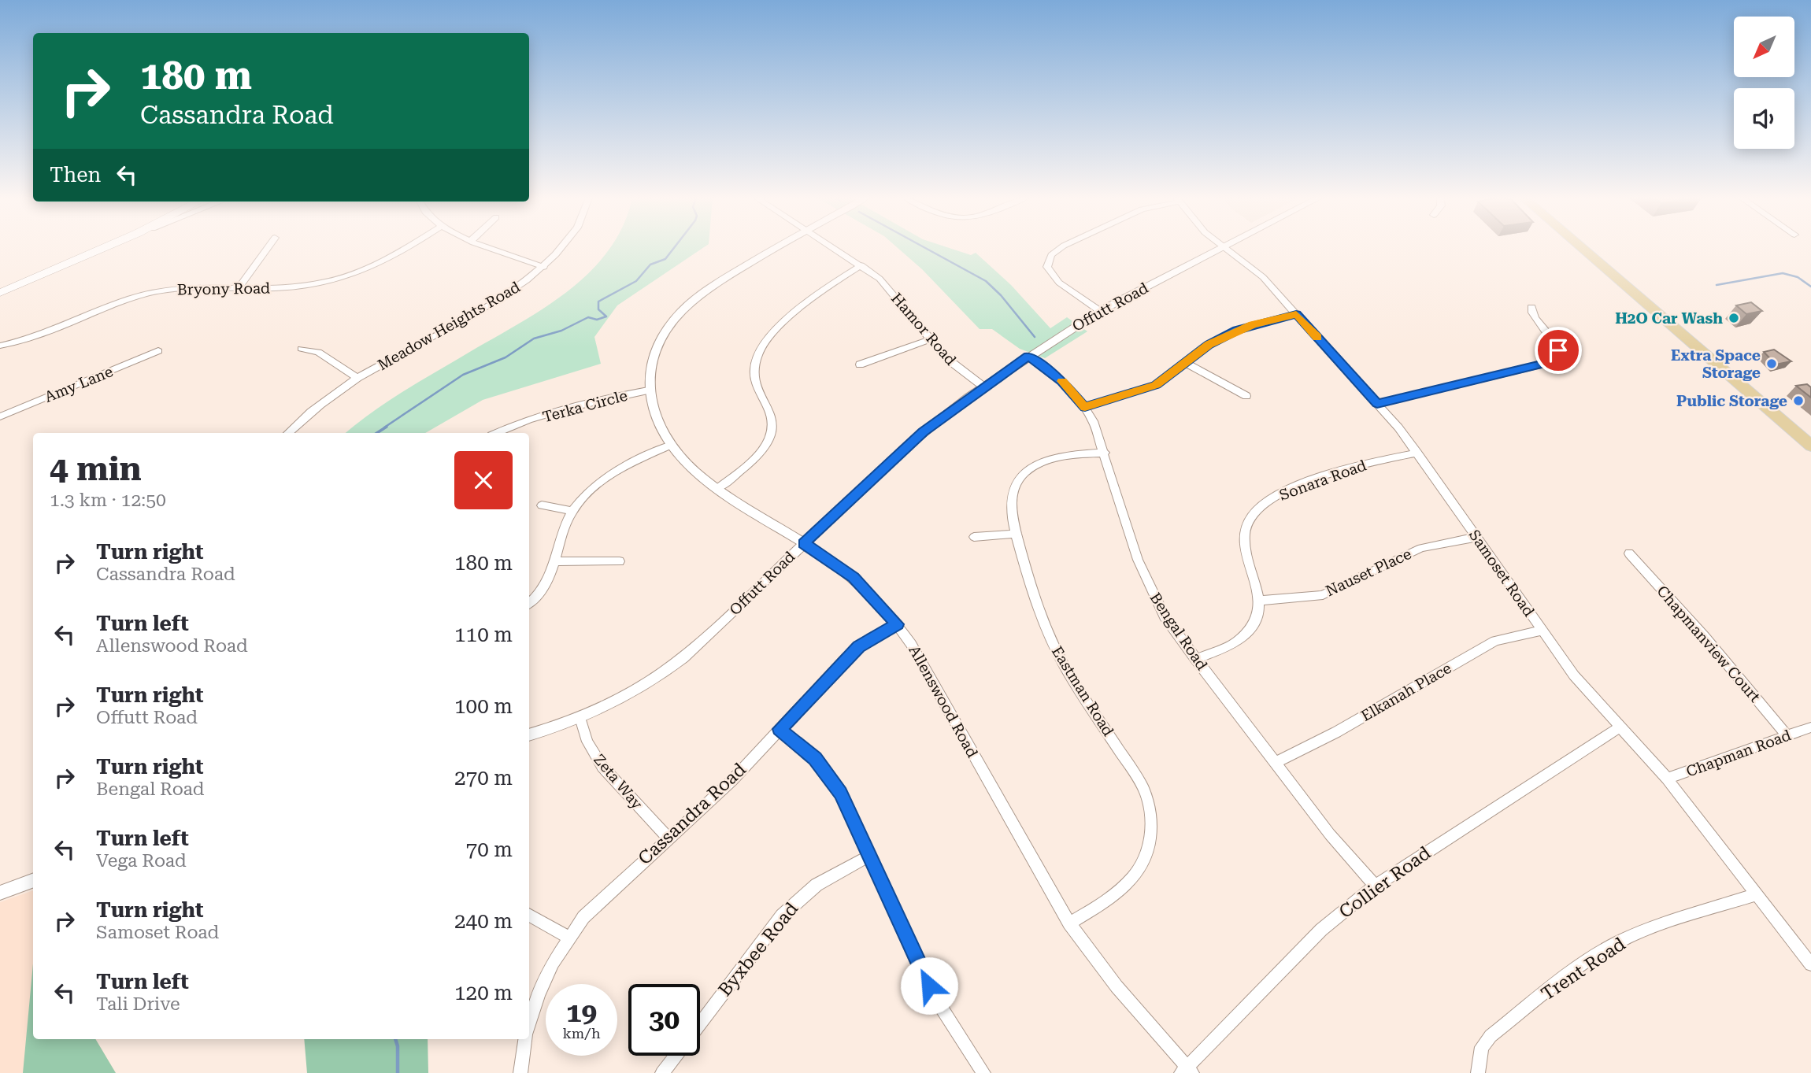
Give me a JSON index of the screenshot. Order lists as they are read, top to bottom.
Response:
{
  "streets": {
    "street": [
      "Bryony Road",
      "Offutt Road",
      "Meadow Heights Road",
      "Hamor Road",
      "Amy Lane",
      "Terka Circle",
      "Sonara Road",
      "Nauset Place",
      "Samoset Road",
      "Bengal Road",
      "Chapmanview Court",
      "Eastman Road",
      "Elkanah Place",
      "Allenswood Road",
      "Chapman Road",
      "Zeta Way",
      "Cassandra Road",
      "Collier Road",
      "Byxbee Road",
      "Trent Road"
    ]
  },
  "crossings": [
    ["Offutt Road", "Hamor Road"],
    ["Offutt Road", "Bengal Road"],
    ["Offutt Road", "Allenswood Road"],
    ["Offutt Road", "Zeta Way"],
    ["Terka Circle", "Allenswood Road"],
    ["Sonara Road", "Nauset Place"],
    ["Sonara Road", "Samoset Road"],
    ["Nauset Place", "Samoset Road"],
    ["Samoset Road", "Elkanah Place"],
    ["Samoset Road", "Chapman Road"],
    ["Samoset Road", "Collier Road"],
    ["Samoset Road", "Trent Road"],
    ["Bengal Road", "Eastman Road"],
    ["Bengal Road", "Elkanah Place"],
    ["Bengal Road", "Collier Road"],
    ["Chapmanview Court", "Chapman Road"],
    ["Eastman Road", "Allenswood Road"],
    ["Allenswood Road", "Cassandra Road"],
    ["Allenswood Road", "Collier Road"],
    ["Zeta Way", "Cassandra Road"]
  ],
  "places": ["H2O Car Wash", "Extra Space Storage", "Public Storage"],
  "north": "bottom left",
  "page": {
    "turn": ["180 m", "Cassandra Road"],
    "then": "Then",
    "heading": ["4 min", "1.3 km · 12:50"],
    "list": [
      {
        "name": "Turn right",
        "note": "Cassandra Road",
        "value": "180 m"
      },
      {
        "name": "Turn left",
        "note": "Allenswood Road",
        "value": "110 m"
      },
      {
        "name": "Turn right",
        "note": "Offutt Road",
        "value": "100 m"
      },
      {
        "name": "Turn right",
        "note": "Bengal Road",
        "value": "270 m"
      },
      {
        "name": "Turn left",
        "note": "Vega Road",
        "value": "70 m"
      },
      {
        "name": "Turn right",
        "note": "Samoset Road",
        "value": "240 m"
      },
      {
        "name": "Turn left",
        "note": "Tali Drive",
        "value": "120 m"
      }
    ],
    "speed": "19 km/h",
    "limit": "30"
  }
}
